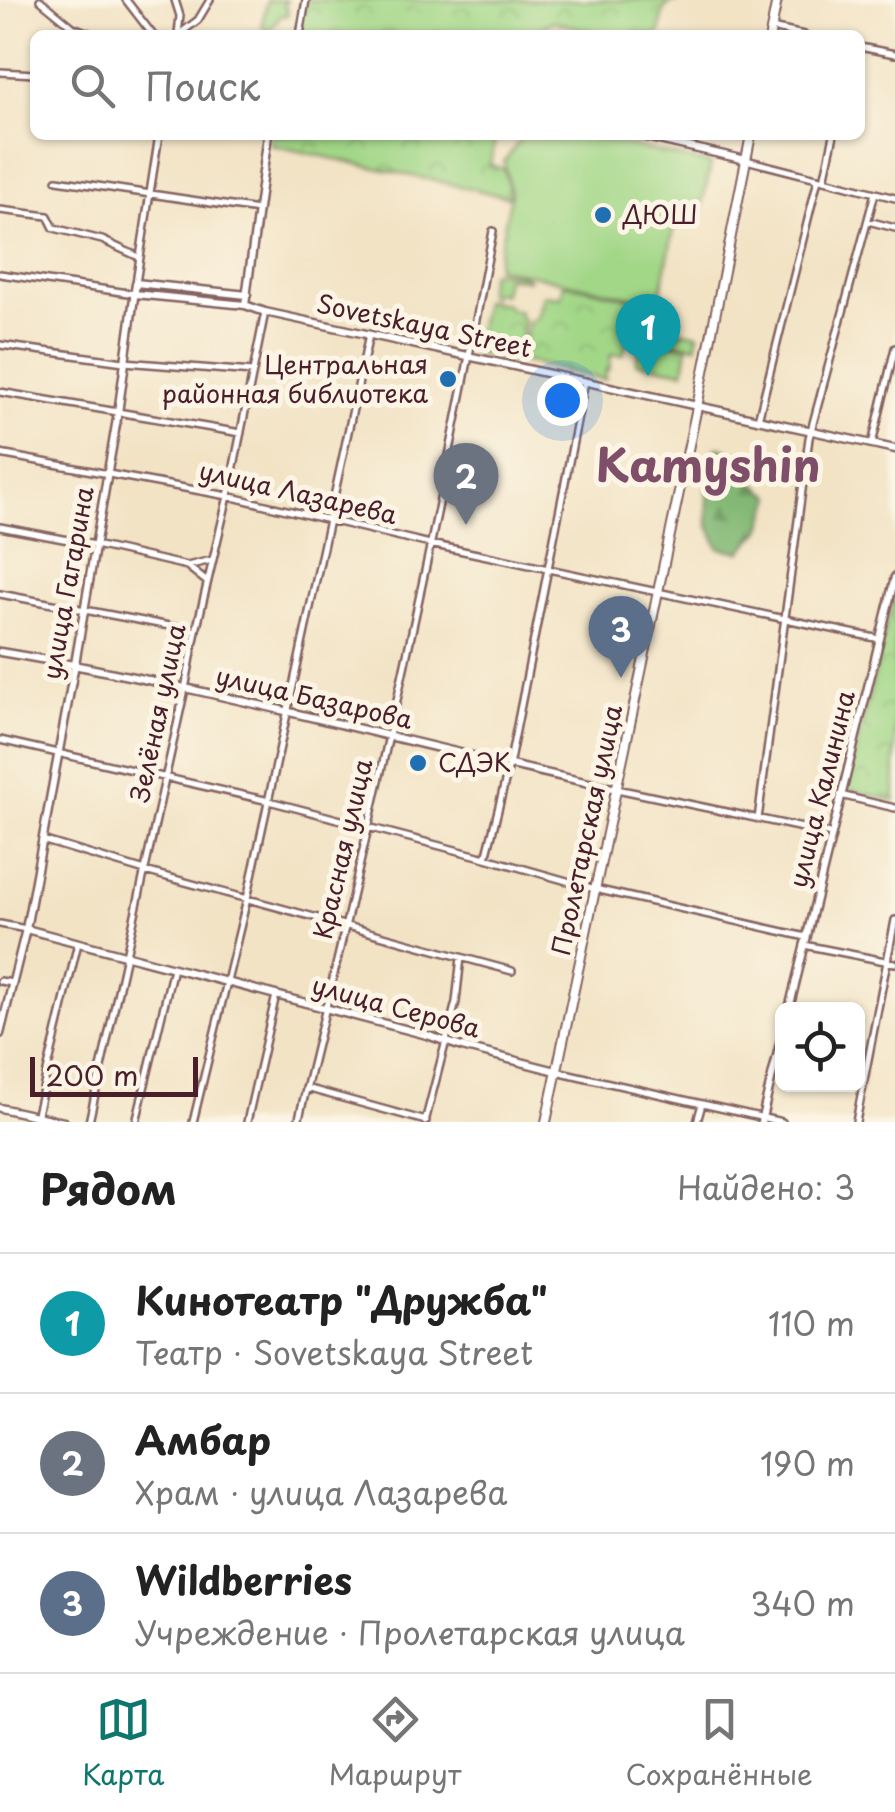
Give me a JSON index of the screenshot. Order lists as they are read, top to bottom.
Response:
{
  "streets": {
    "main road": ["Пролетарская улица"],
    "street": [
      "Sovetskaya Street",
      "улица Лазарева",
      "улица Гагарина",
      "улица Базарова",
      "Зелёная улица",
      "улица Калинина",
      "Красная улица",
      "улица Серова"
    ]
  },
  "crossings": [
    ["Sovetskaya Street", "улица Гагарина"],
    ["Sovetskaya Street", "Зелёная улица"],
    ["Sovetskaya Street", "Пролетарская улица"],
    ["Sovetskaya Street", "Красная улица"],
    ["улица Лазарева", "улица Гагарина"],
    ["улица Лазарева", "Зелёная улица"],
    ["улица Лазарева", "улица Калинина"],
    ["улица Лазарева", "Пролетарская улица"],
    ["улица Лазарева", "Красная улица"],
    ["улица Гагарина", "улица Базарова"],
    ["улица Гагарина", "улица Серова"],
    ["улица Базарова", "Зелёная улица"],
    ["улица Базарова", "Пролетарская улица"],
    ["улица Базарова", "Красная улица"],
    ["Зелёная улица", "улица Серова"],
    ["Пролетарская улица", "улица Серова"],
    ["Красная улица", "улица Серова"]
  ],
  "districts": ["Kamyshin"],
  "places": ["ДЮШ", "Центральная районная библиотека", "СДЭК"],
  "scale_bar": "200 m",
  "page": {
    "search": "Поиск",
    "pins": ["1", "2", "3"],
    "scale": "200 m",
    "heading": ["Рядом", "Найдено: 3"],
    "list": [
      {
        "mark": "1",
        "name": "Кинотеатр \"Дружба\"",
        "note": "Театр · Sovetskaya Street",
        "value": "110 m"
      },
      {
        "mark": "2",
        "name": "Амбар",
        "note": "Храм · улица Лазарева",
        "value": "190 m"
      },
      {
        "mark": "3",
        "name": "Wildberries",
        "note": "Учреждение · Пролетарская улица",
        "value": "340 m"
      }
    ],
    "nav": ["Карта", "Маршрут", "Сохранённые"]
  }
}
